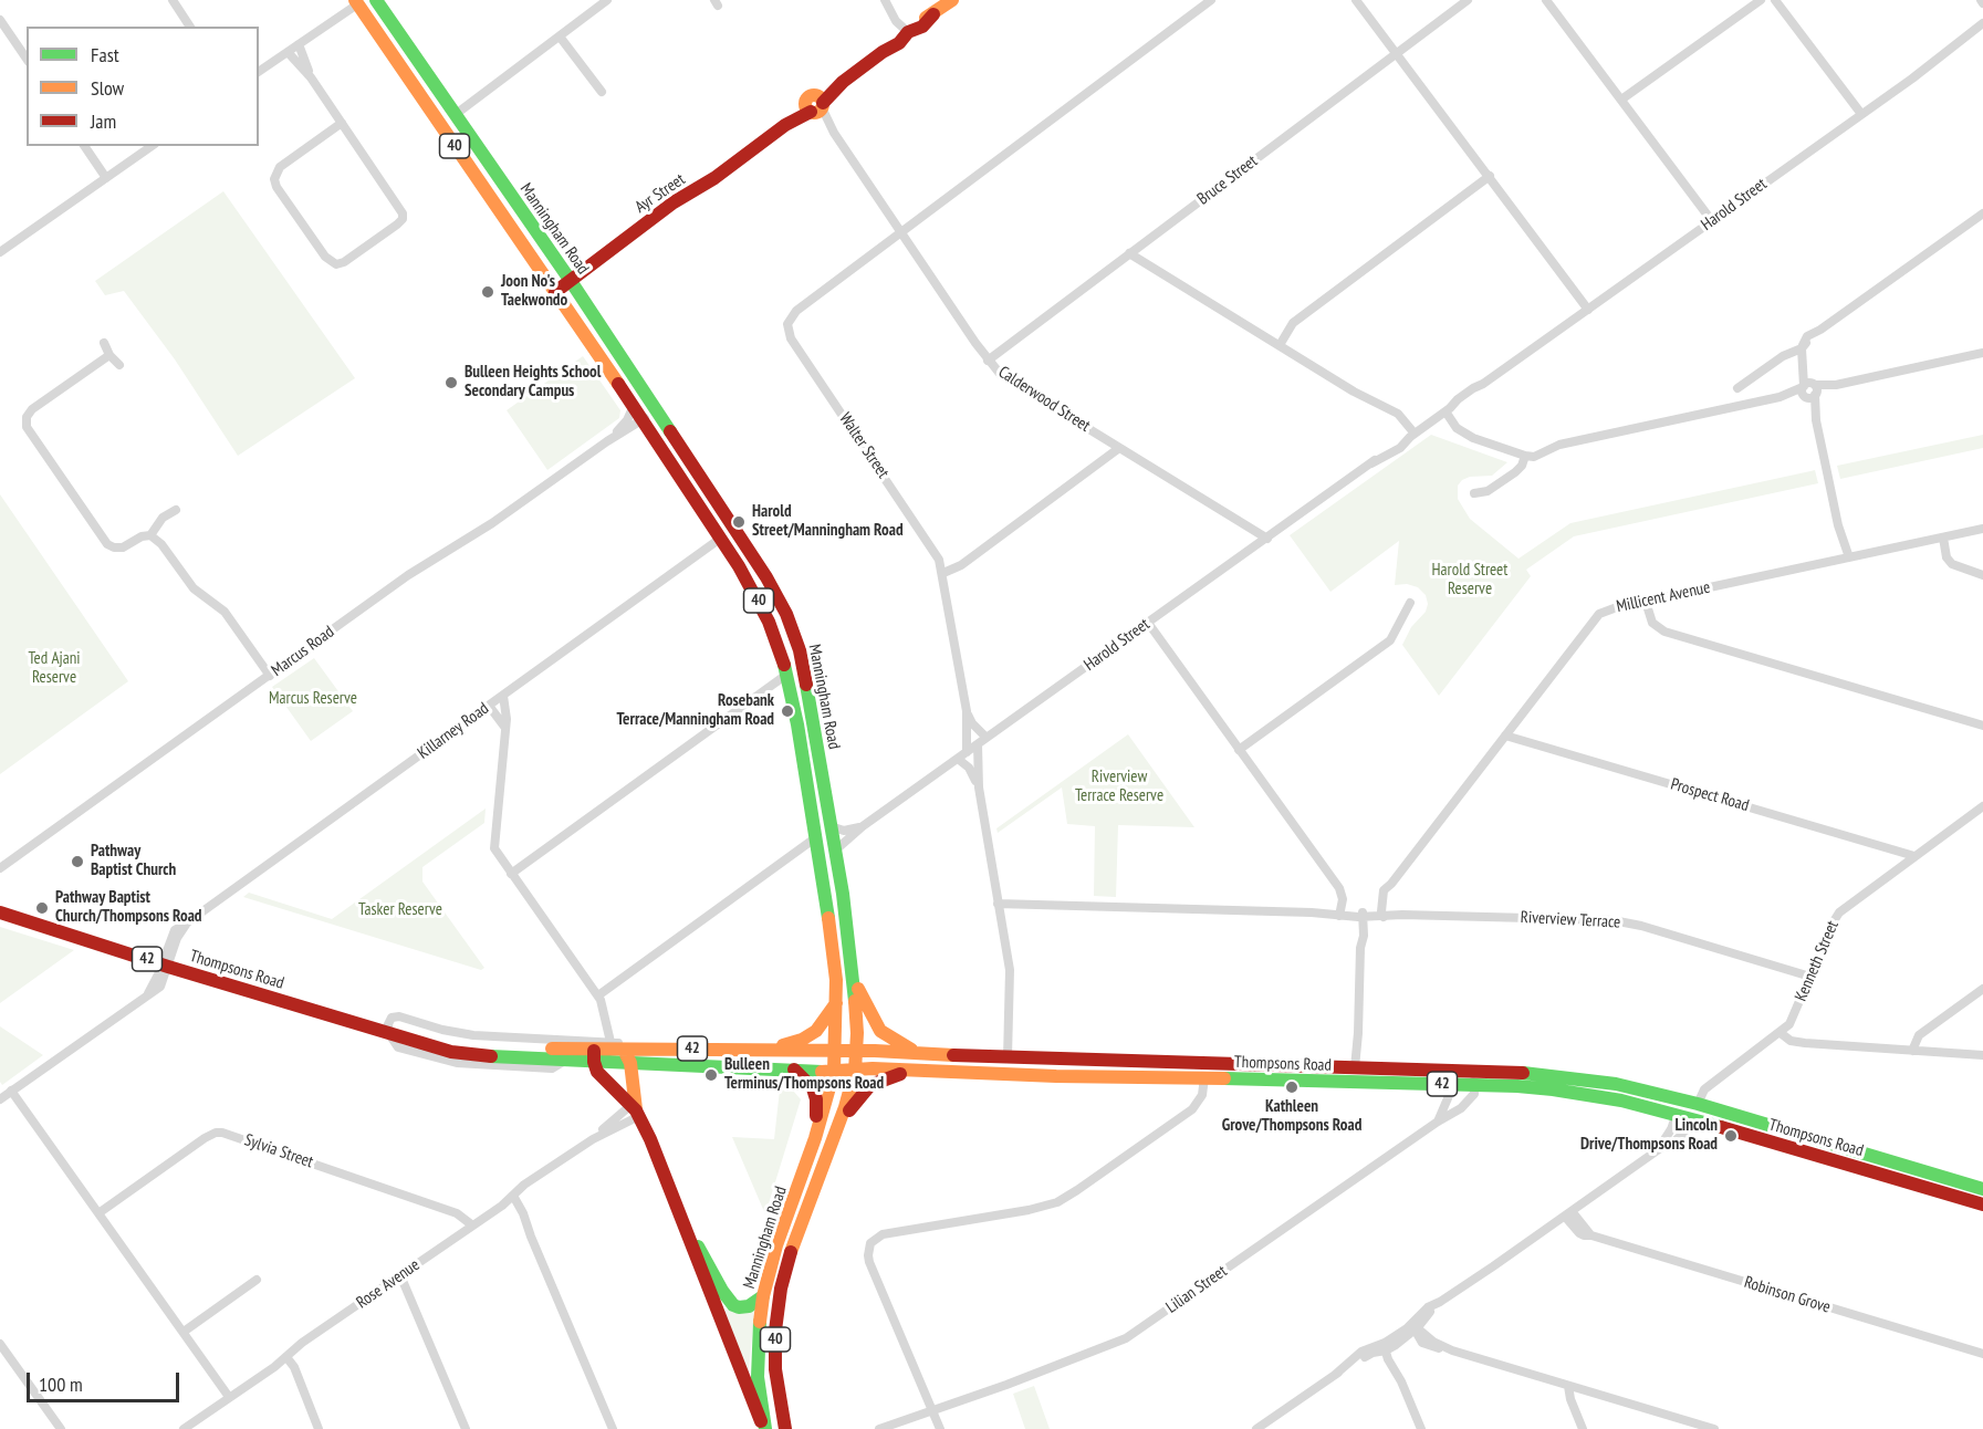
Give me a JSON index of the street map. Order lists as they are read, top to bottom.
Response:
{
  "streets": {
    "main road": [
      "40",
      "Ayr Street",
      "Manningham Road",
      "42",
      "Thompsons Road"
    ],
    "street": [
      "Bruce Street",
      "Harold Street",
      "Calderwood Street",
      "Walter Street",
      "Millicent Avenue",
      "Marcus Road",
      "Killarney Road",
      "Prospect Road",
      "Riverview Terrace",
      "Kenneth Street",
      "Sylvia Street",
      "Rose Avenue",
      "Lilian Street",
      "Robinson Grove"
    ]
  },
  "crossings": [
    ["Bruce Street", "Calderwood Street"],
    ["Ayr Street", "Manningham Road"],
    ["Ayr Street", "Calderwood Street"],
    ["Harold Street", "Manningham Road"],
    ["Harold Street", "Calderwood Street"],
    ["Harold Street", "Walter Street"],
    ["Manningham Road", "Marcus Road"],
    ["Manningham Road", "Killarney Road"],
    ["Manningham Road", "Thompsons Road"],
    ["Calderwood Street", "Walter Street"],
    ["Millicent Avenue", "Prospect Road"],
    ["Millicent Avenue", "Riverview Terrace"],
    ["Killarney Road", "Thompsons Road"],
    ["Prospect Road", "Kenneth Street"],
    ["Riverview Terrace", "Kenneth Street"],
    ["Kenneth Street", "Thompsons Road"],
    ["Thompsons Road", "Lilian Street"],
    ["Sylvia Street", "Rose Avenue"]
  ],
  "parks": [
    "Harold Street Reserve",
    "Ted Ajani Reserve",
    "Marcus Reserve",
    "Riverview Terrace Reserve",
    "Tasker Reserve"
  ],
  "places": [
    "Joon No's Taekwondo",
    "Bulleen Heights School Secondary Campus",
    "Harold Street/Manningham Road",
    "Rosebank Terrace/Manningham Road",
    "Pathway Baptist Church",
    "Pathway Baptist Church/Thompsons Road",
    "Bulleen Terminus/Thompsons Road",
    "Kathleen Grove/Thompsons Road",
    "Lincoln Drive/Thompsons Road"
  ],
  "legend": ["Fast", "Slow", "Jam"],
  "scale_bar": "100 m"
}
